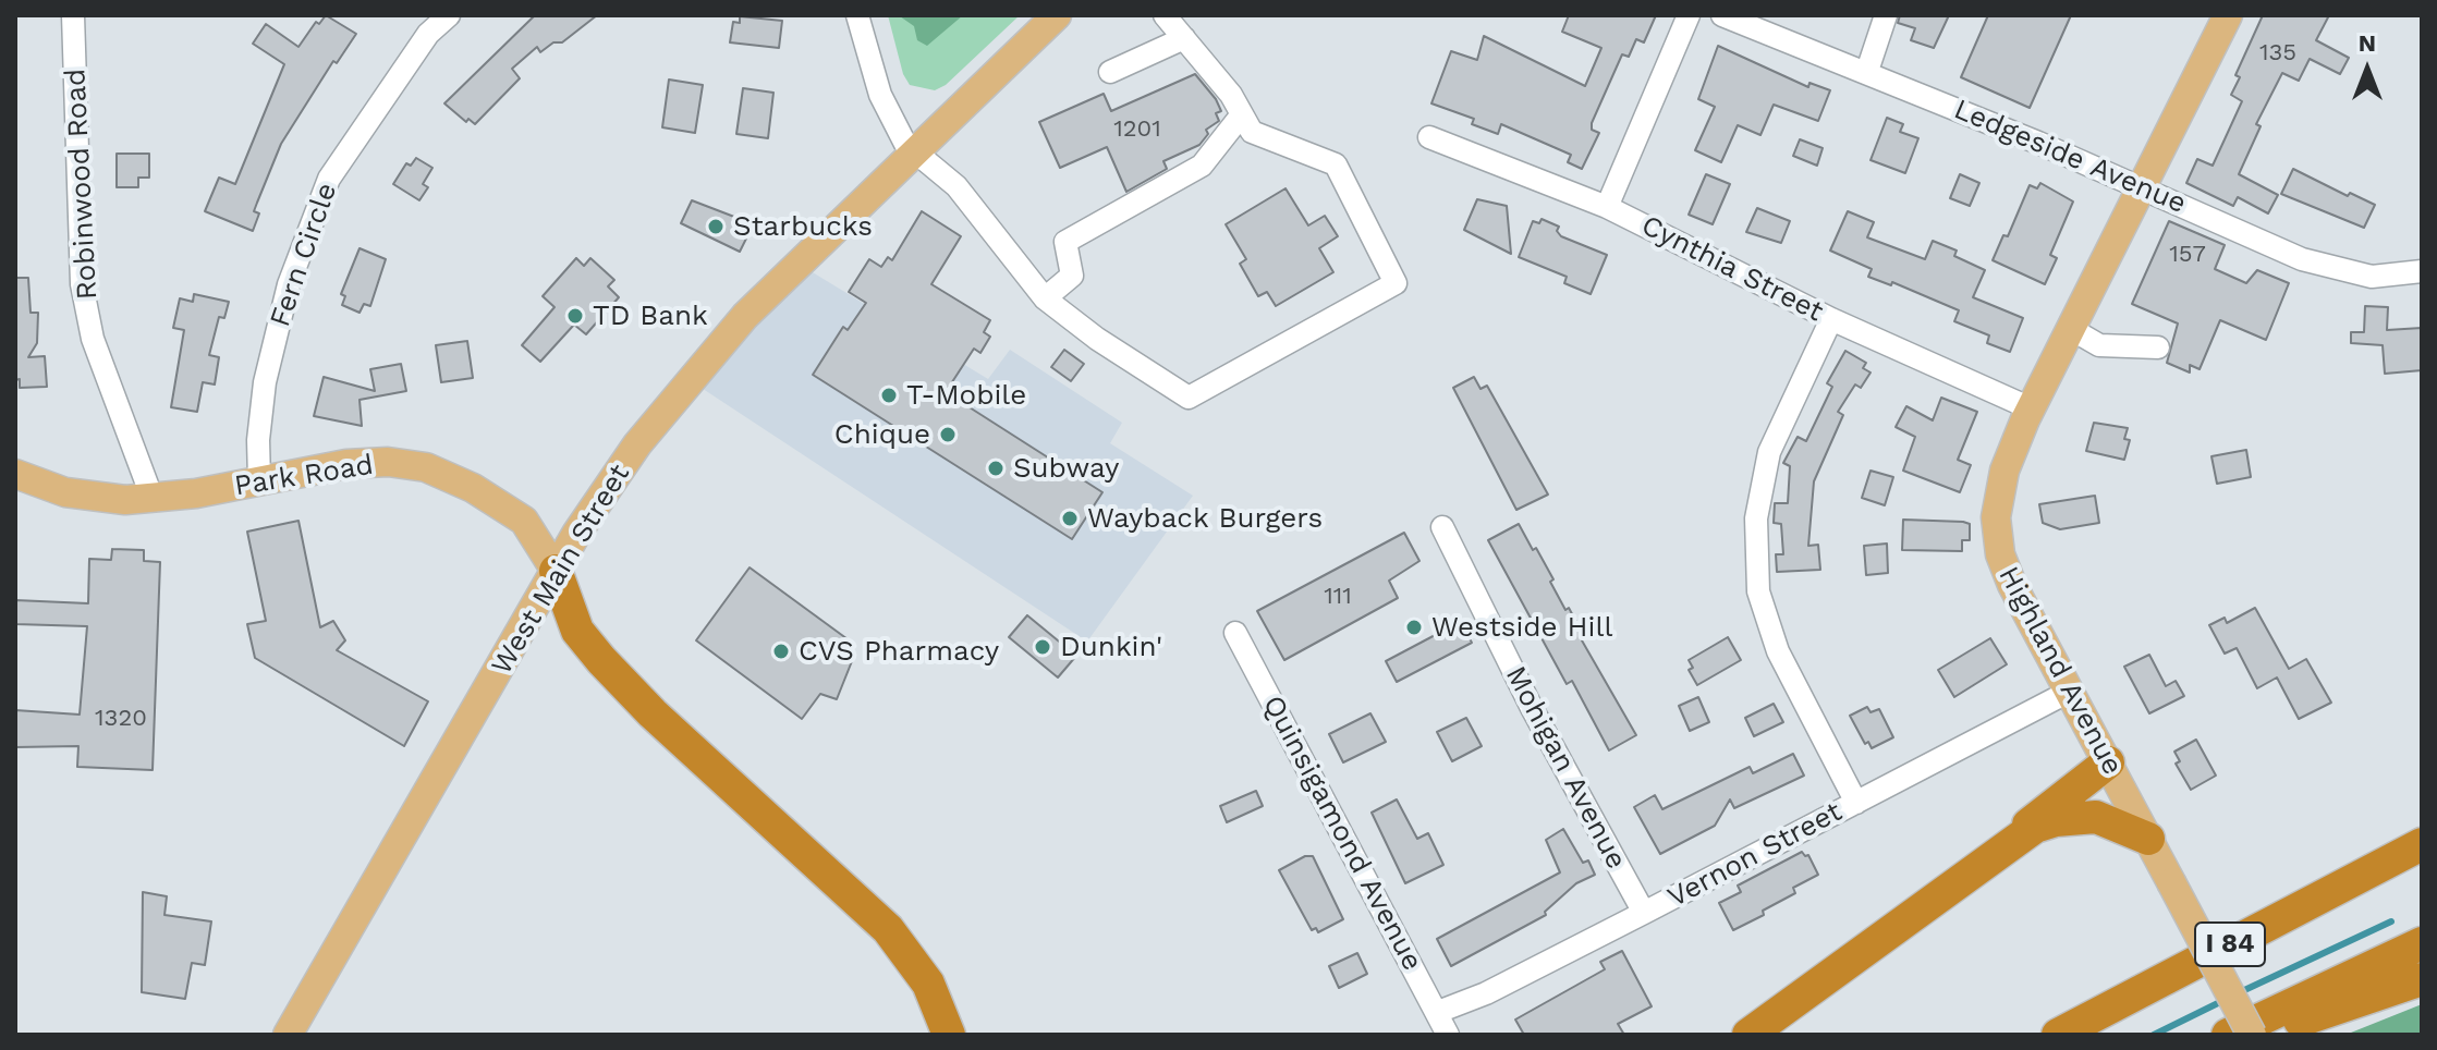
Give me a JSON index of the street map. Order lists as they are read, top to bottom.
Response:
{
  "streets": {
    "highway": ["I 84"],
    "main road": ["Park Road", "West Main Street", "Highland Avenue"],
    "street": [
      "Ledgeside Avenue",
      "Robinwood Road",
      "Fern Circle",
      "Cynthia Street",
      "Mohigan Avenue",
      "Quinsigamond Avenue",
      "Vernon Street"
    ]
  },
  "crossings": [
    ["Ledgeside Avenue", "Highland Avenue"],
    ["Robinwood Road", "Park Road"],
    ["Fern Circle", "Park Road"],
    ["Cynthia Street", "Highland Avenue"],
    ["Park Road", "West Main Street"],
    ["Highland Avenue", "Vernon Street"],
    ["Mohigan Avenue", "Vernon Street"],
    ["Quinsigamond Avenue", "Vernon Street"]
  ],
  "places": [
    "Starbucks",
    "TD Bank",
    "T-Mobile",
    "Chique",
    "Subway",
    "Wayback Burgers",
    "Westside Hill",
    "Dunkin'",
    "CVS Pharmacy"
  ],
  "house_numbers": [
    "135",
    "1201",
    "157",
    "111",
    "1320"
  ],
  "north": "top"
}
